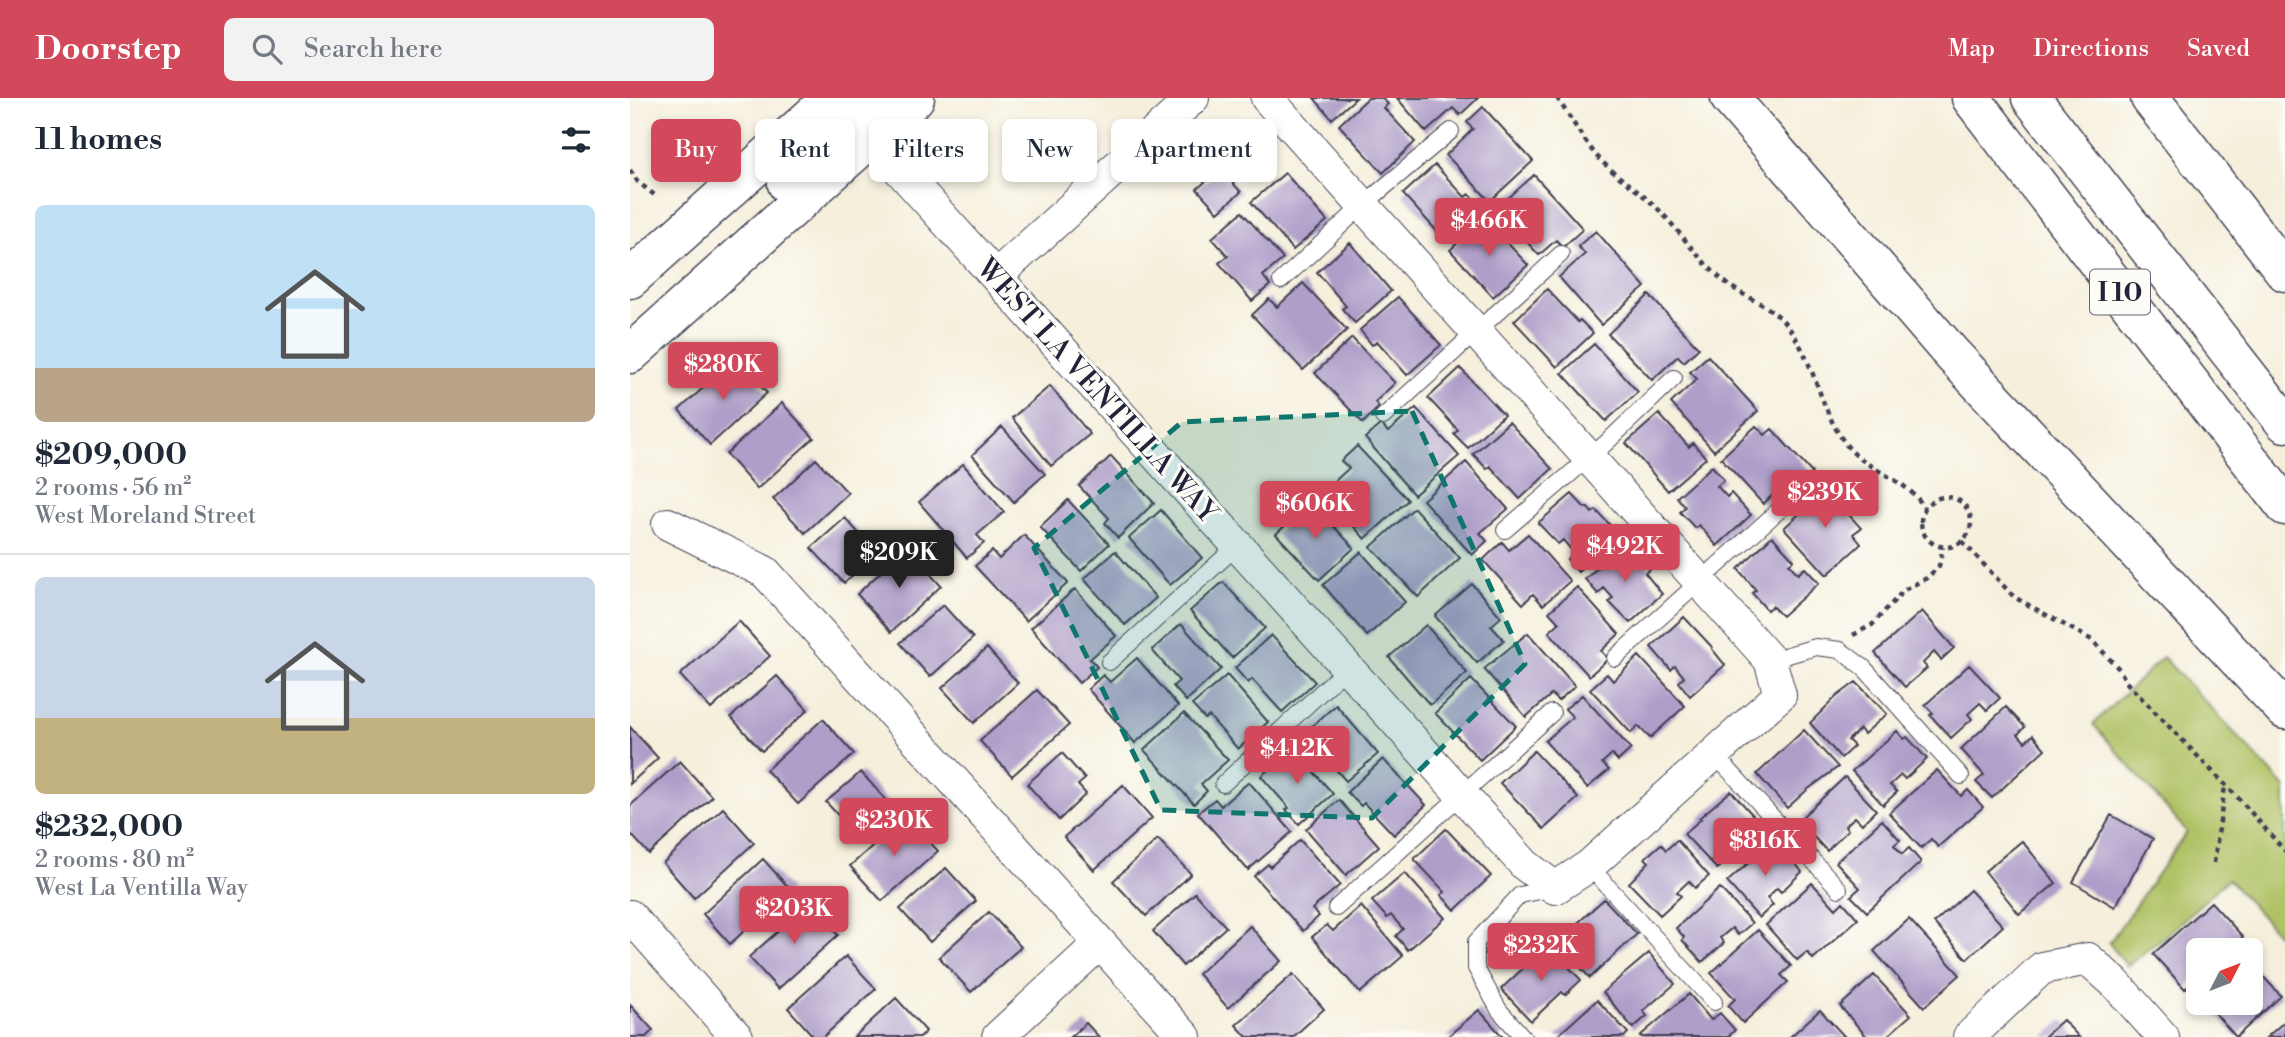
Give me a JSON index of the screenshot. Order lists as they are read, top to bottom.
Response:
{
  "streets": {
    "main road": ["I 10"],
    "street": ["WEST LA VENTILLA WAY"]
  },
  "north": "top right",
  "page": {
    "header": "Doorstep",
    "search": "Search here",
    "nav": ["Map", "Directions", "Saved"],
    "heading": "11 homes",
    "chip": [
      "Buy",
      "Rent",
      "Filters",
      "New",
      "Apartment"
    ],
    "list": [
      {
        "name": "$209,000",
        "note": "2 rooms · 56 m² · West Moreland Street"
      },
      {
        "name": "$232,000",
        "note": "2 rooms · 80 m² · West La Ventilla Way"
      }
    ],
    "price": [
      "$466K",
      "$280K",
      "$239K",
      "$606K",
      "$492K",
      "$209K",
      "$412K",
      "$230K",
      "$816K",
      "$203K",
      "$232K"
    ]
  }
}
